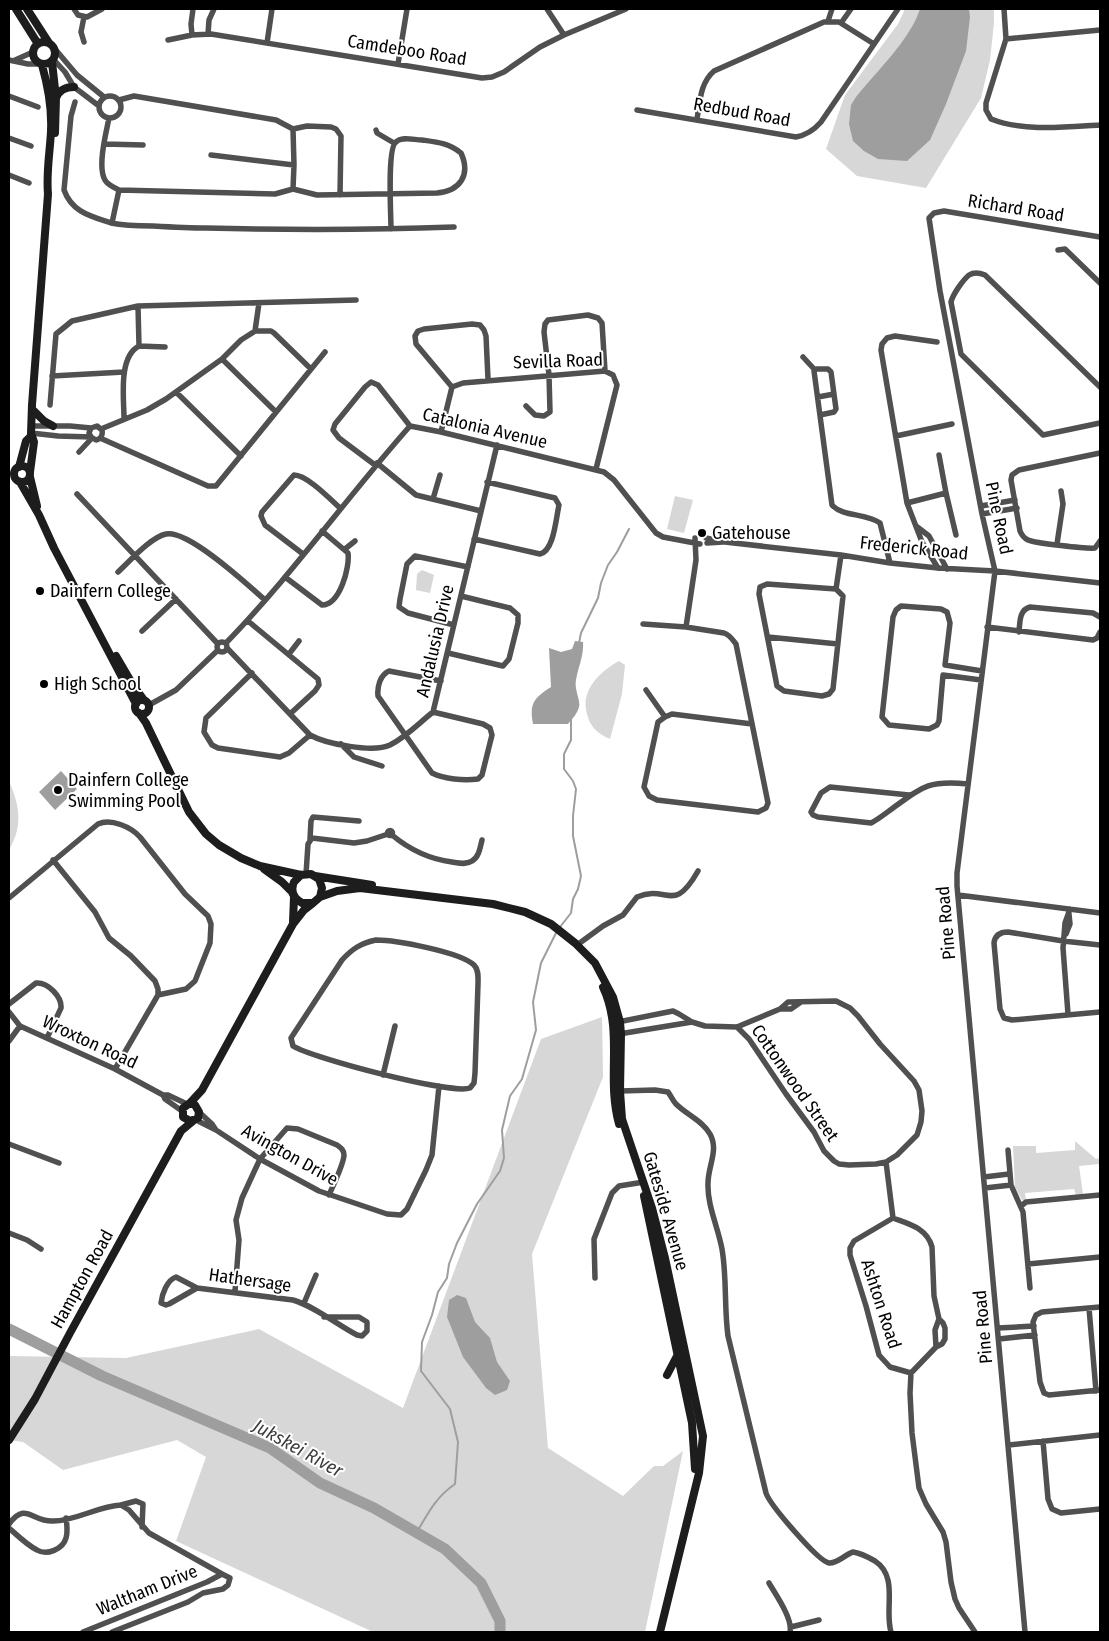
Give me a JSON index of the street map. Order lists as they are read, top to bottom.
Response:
{
  "streets": {
    "street": [
      "Camdeboo Road",
      "Redbud Road",
      "Richard Road",
      "Sevilla Road",
      "Catalonia Avenue",
      "Pine Road",
      "Frederick Road",
      "Andalusia Drive",
      "Wroxton Road",
      "Cottonwood Street",
      "Avington Drive",
      "Gateside Avenue",
      "Hampton Road",
      "Hathersage",
      "Ashton Road",
      "Waltham Drive"
    ]
  },
  "crossings": [
    ["Richard Road", "Pine Road"],
    ["Sevilla Road", "Catalonia Avenue"],
    ["Catalonia Avenue", "Andalusia Drive"],
    ["Pine Road", "Frederick Road"],
    ["Wroxton Road", "Hampton Road"],
    ["Avington Drive", "Hampton Road"]
  ],
  "water": ["Jukskei River"],
  "places": [
    "Gatehouse",
    "Dainfern College",
    "High School",
    "Dainfern College Swimming Pool"
  ]
}
